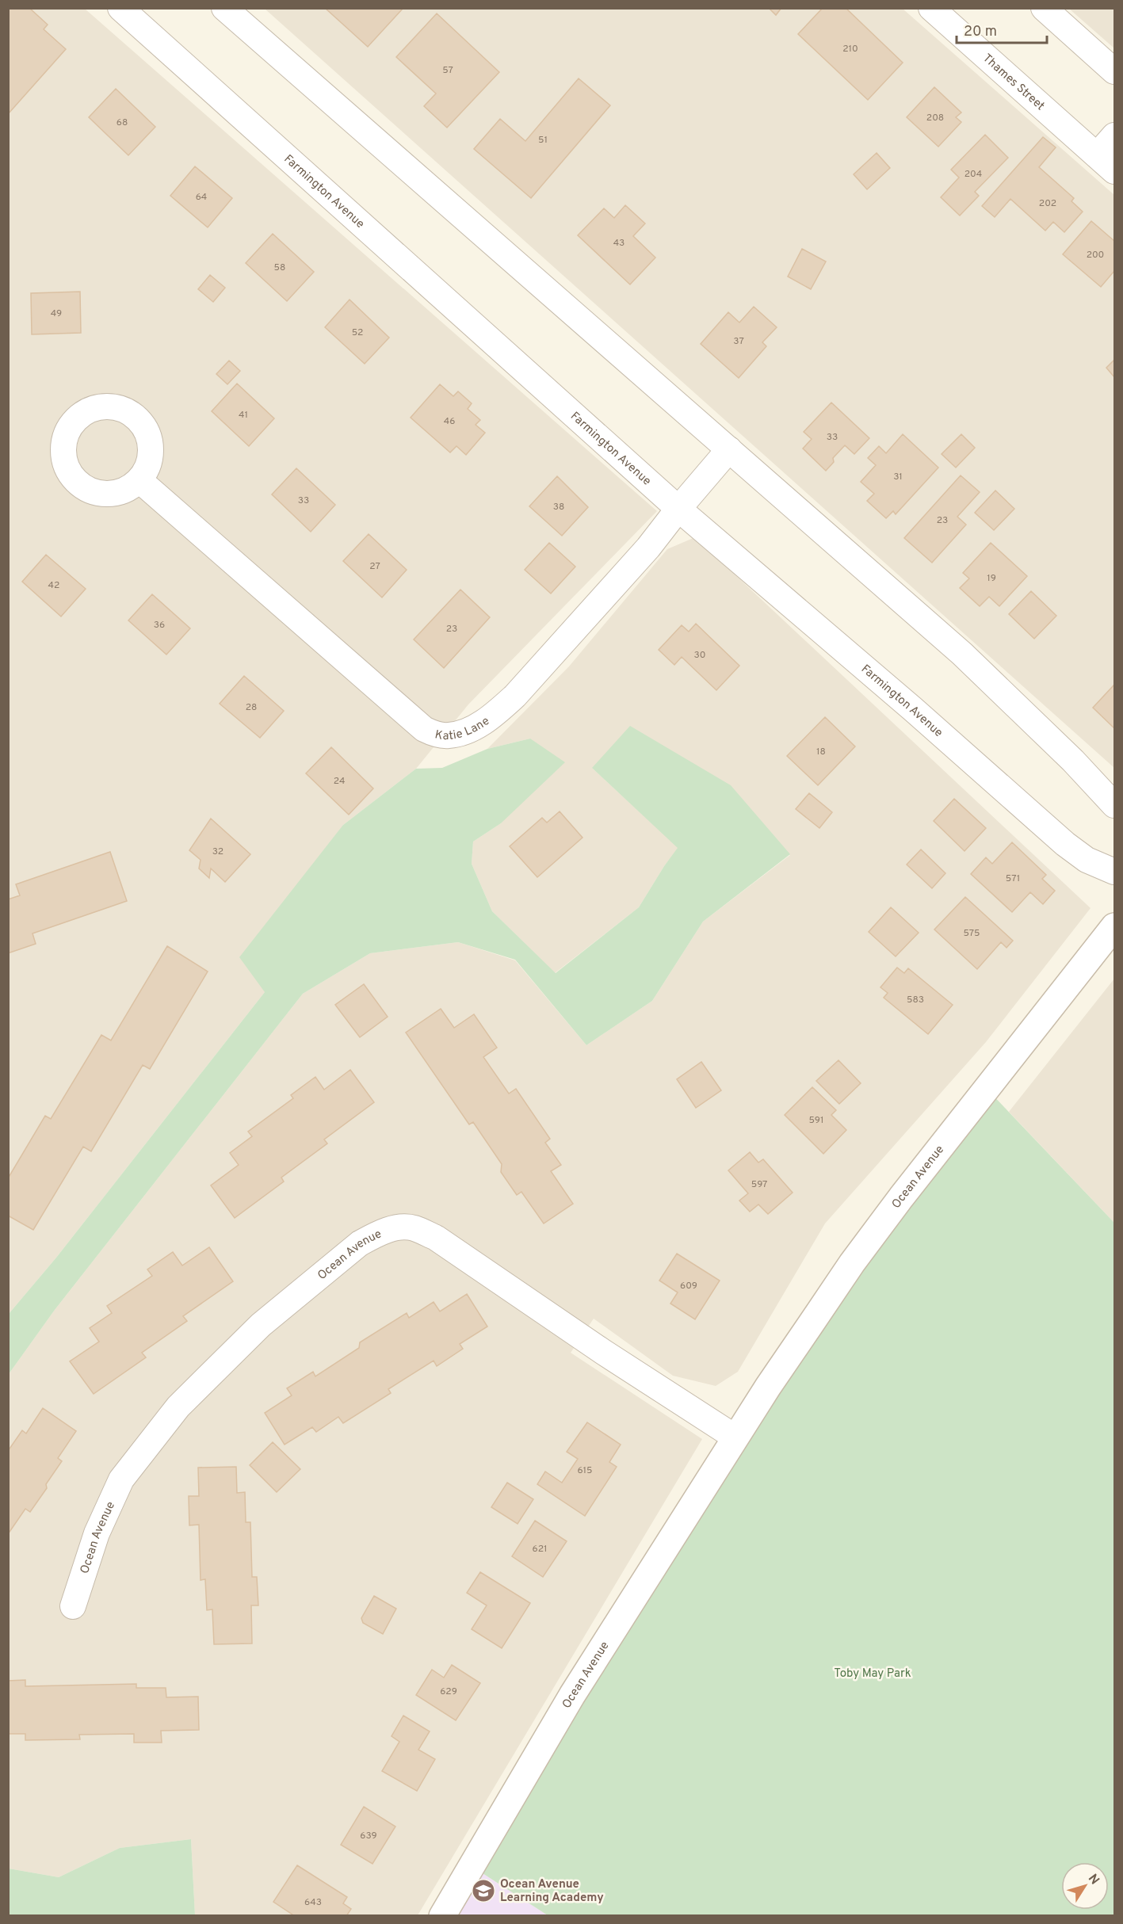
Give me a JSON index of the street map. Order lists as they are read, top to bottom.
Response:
{
  "streets": {
    "main road": ["Ocean Avenue"],
    "street": ["Thames Street", "Farmington Avenue", "Katie Lane"]
  },
  "crossings": [
    ["Farmington Avenue", "Katie Lane"]
  ],
  "parks": ["Toby May Park"],
  "places": {
    "school or university": ["Ocean Avenue Learning Academy"]
  },
  "house_numbers": [
    "210",
    "57",
    "208",
    "68",
    "51",
    "204",
    "64",
    "202",
    "43",
    "200",
    "58",
    "49",
    "52",
    "37",
    "41",
    "46",
    "33",
    "31",
    "33",
    "38",
    "23",
    "27",
    "19",
    "42",
    "36",
    "23",
    "30",
    "28",
    "18",
    "24",
    "32",
    "571",
    "575",
    "583",
    "591",
    "597",
    "609",
    "615",
    "621",
    "629",
    "639",
    "643"
  ],
  "scale_bar": "20 m",
  "north": "top right"
}
